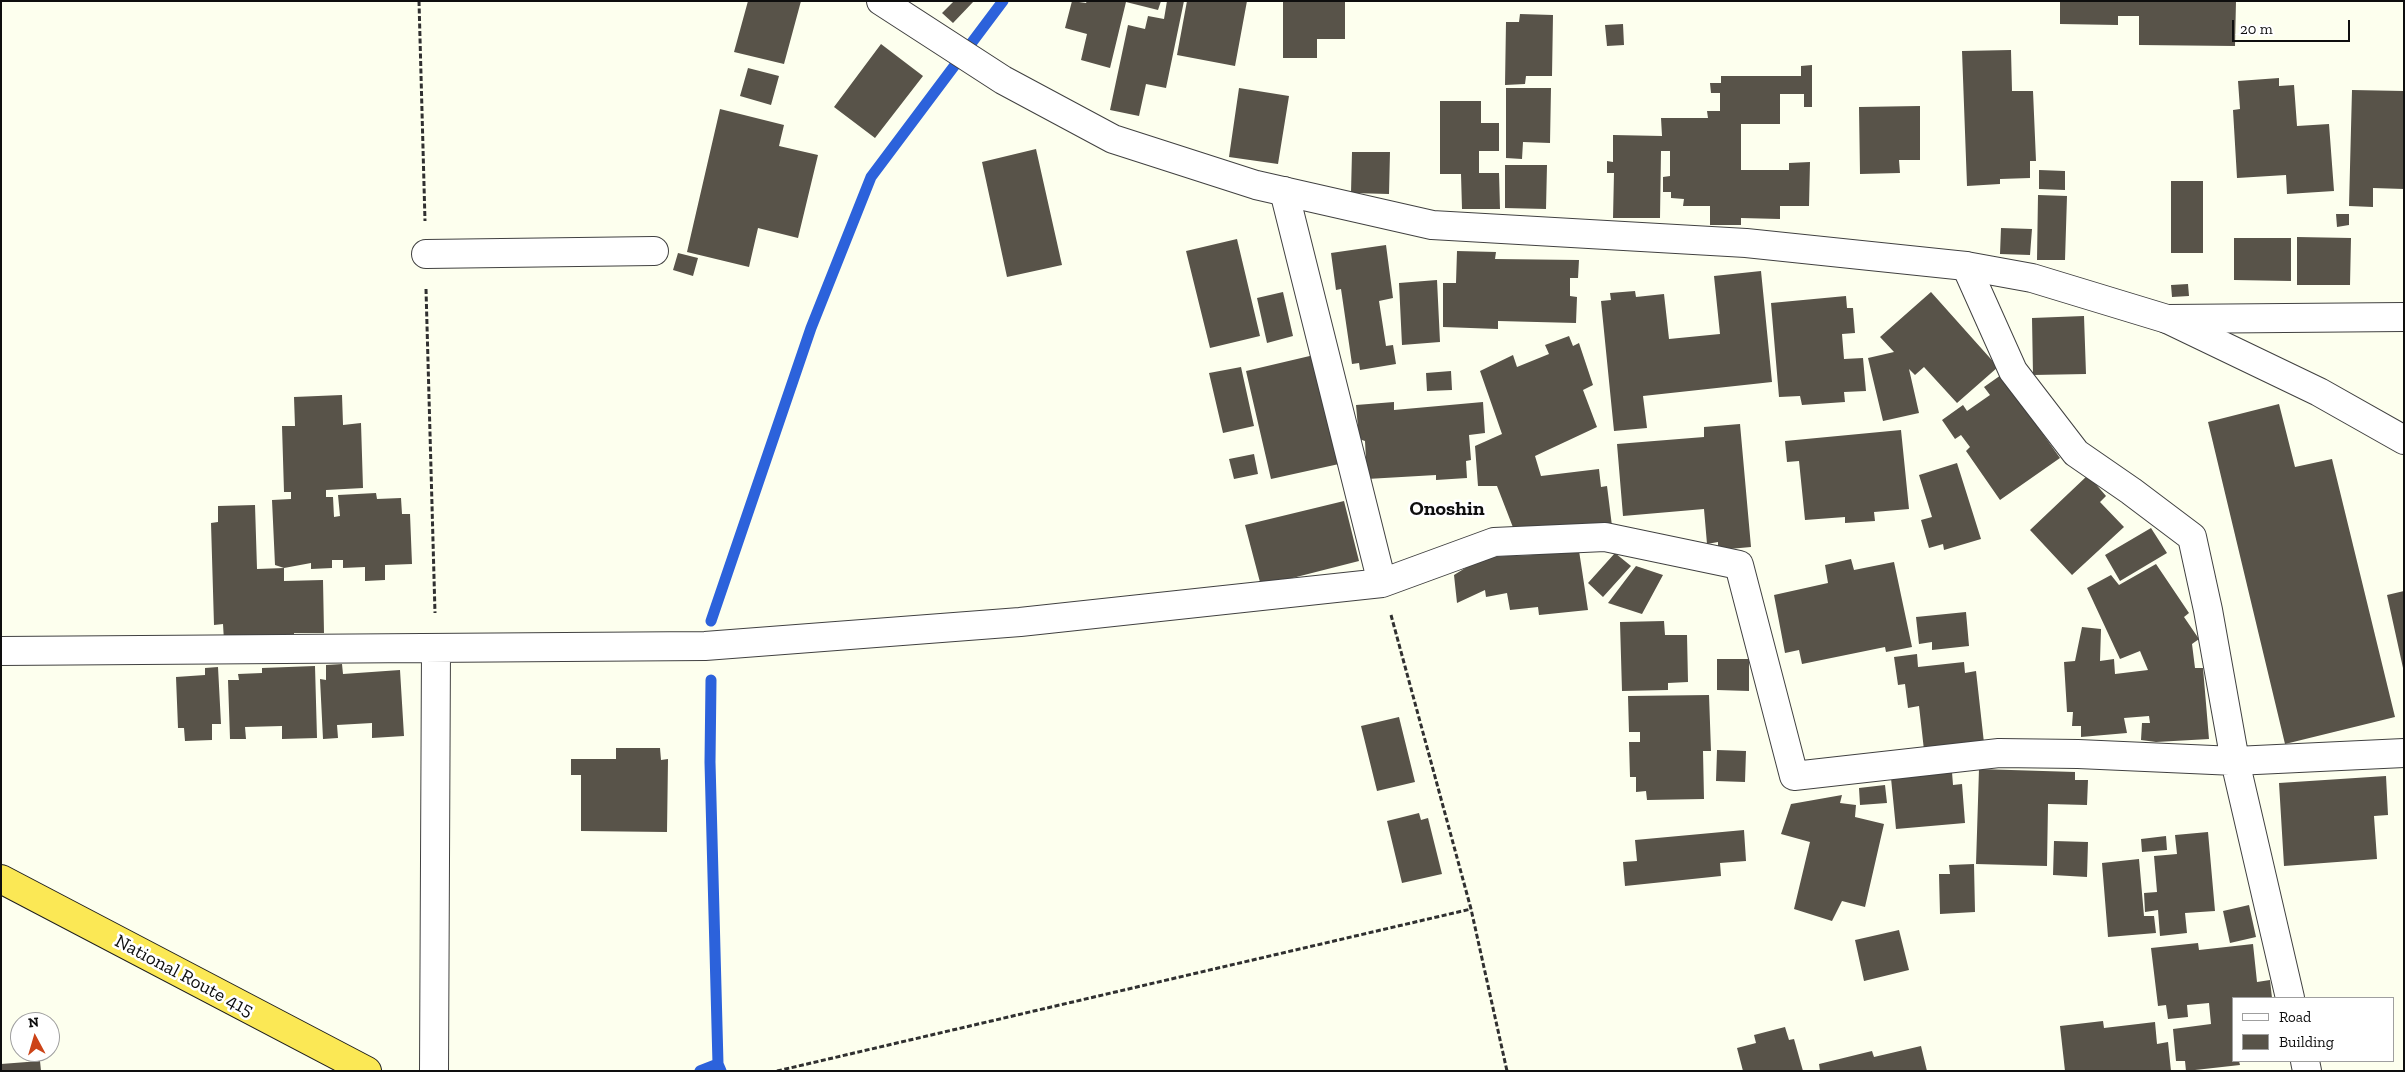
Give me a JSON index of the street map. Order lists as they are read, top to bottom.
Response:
{
  "streets": {
    "highway": ["National Route 415"]
  },
  "districts": ["Onoshin"],
  "legend": ["Road", "Building"],
  "scale_bar": "20 m",
  "north": "top"
}
